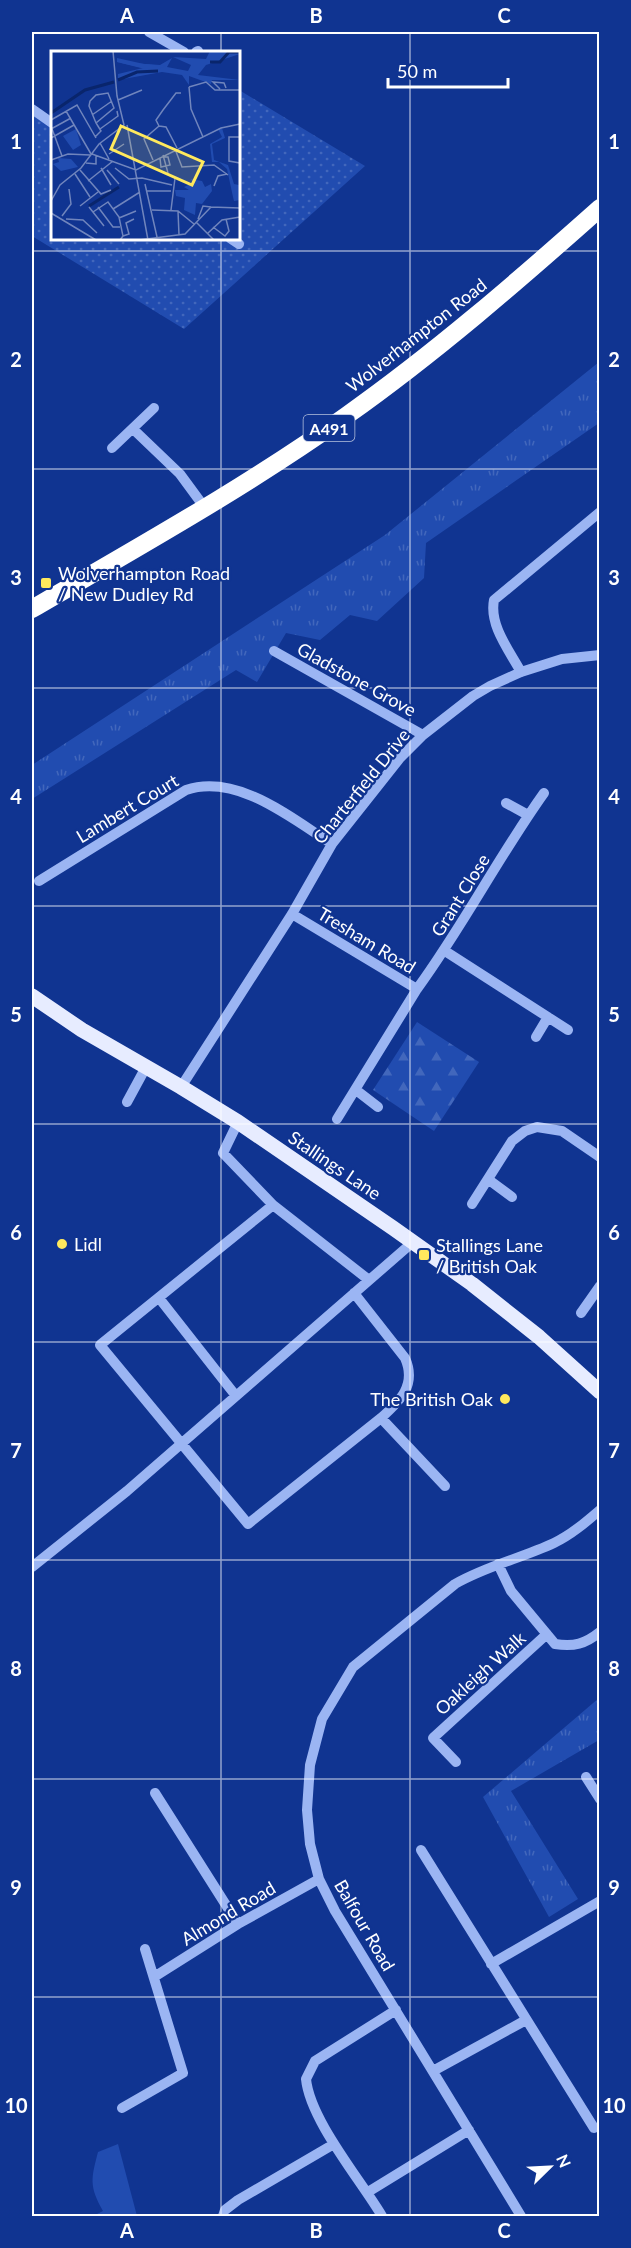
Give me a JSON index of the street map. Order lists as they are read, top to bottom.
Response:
{
  "streets": {
    "highway": ["Wolverhampton Road", "A491"],
    "main road": ["Stallings Lane"],
    "street": [
      "Gladstone Grove",
      "Charterfield Drive",
      "Lambert Court",
      "Grant Close",
      "Tresham Road",
      "Oakleigh Walk",
      "Almond Road",
      "Balfour Road"
    ]
  },
  "crossings": [
    ["Gladstone Grove", "Charterfield Drive"],
    ["Charterfield Drive", "Lambert Court"],
    ["Charterfield Drive", "Tresham Road"],
    ["Charterfield Drive", "Stallings Lane"],
    ["Grant Close", "Tresham Road"],
    ["Almond Road", "Balfour Road"]
  ],
  "places": {
    "transit": ["Wolverhampton Road / New Dudley Rd", "Stallings Lane / British Oak"],
    "other": ["Lidl", "The British Oak"]
  },
  "scale_bar": "50 m",
  "north": "top right",
  "grid": {
    "columns": ["A", "B", "C"],
    "rows": [
      "1",
      "2",
      "3",
      "4",
      "5",
      "6",
      "7",
      "8",
      "9",
      "10"
    ]
  }
}
